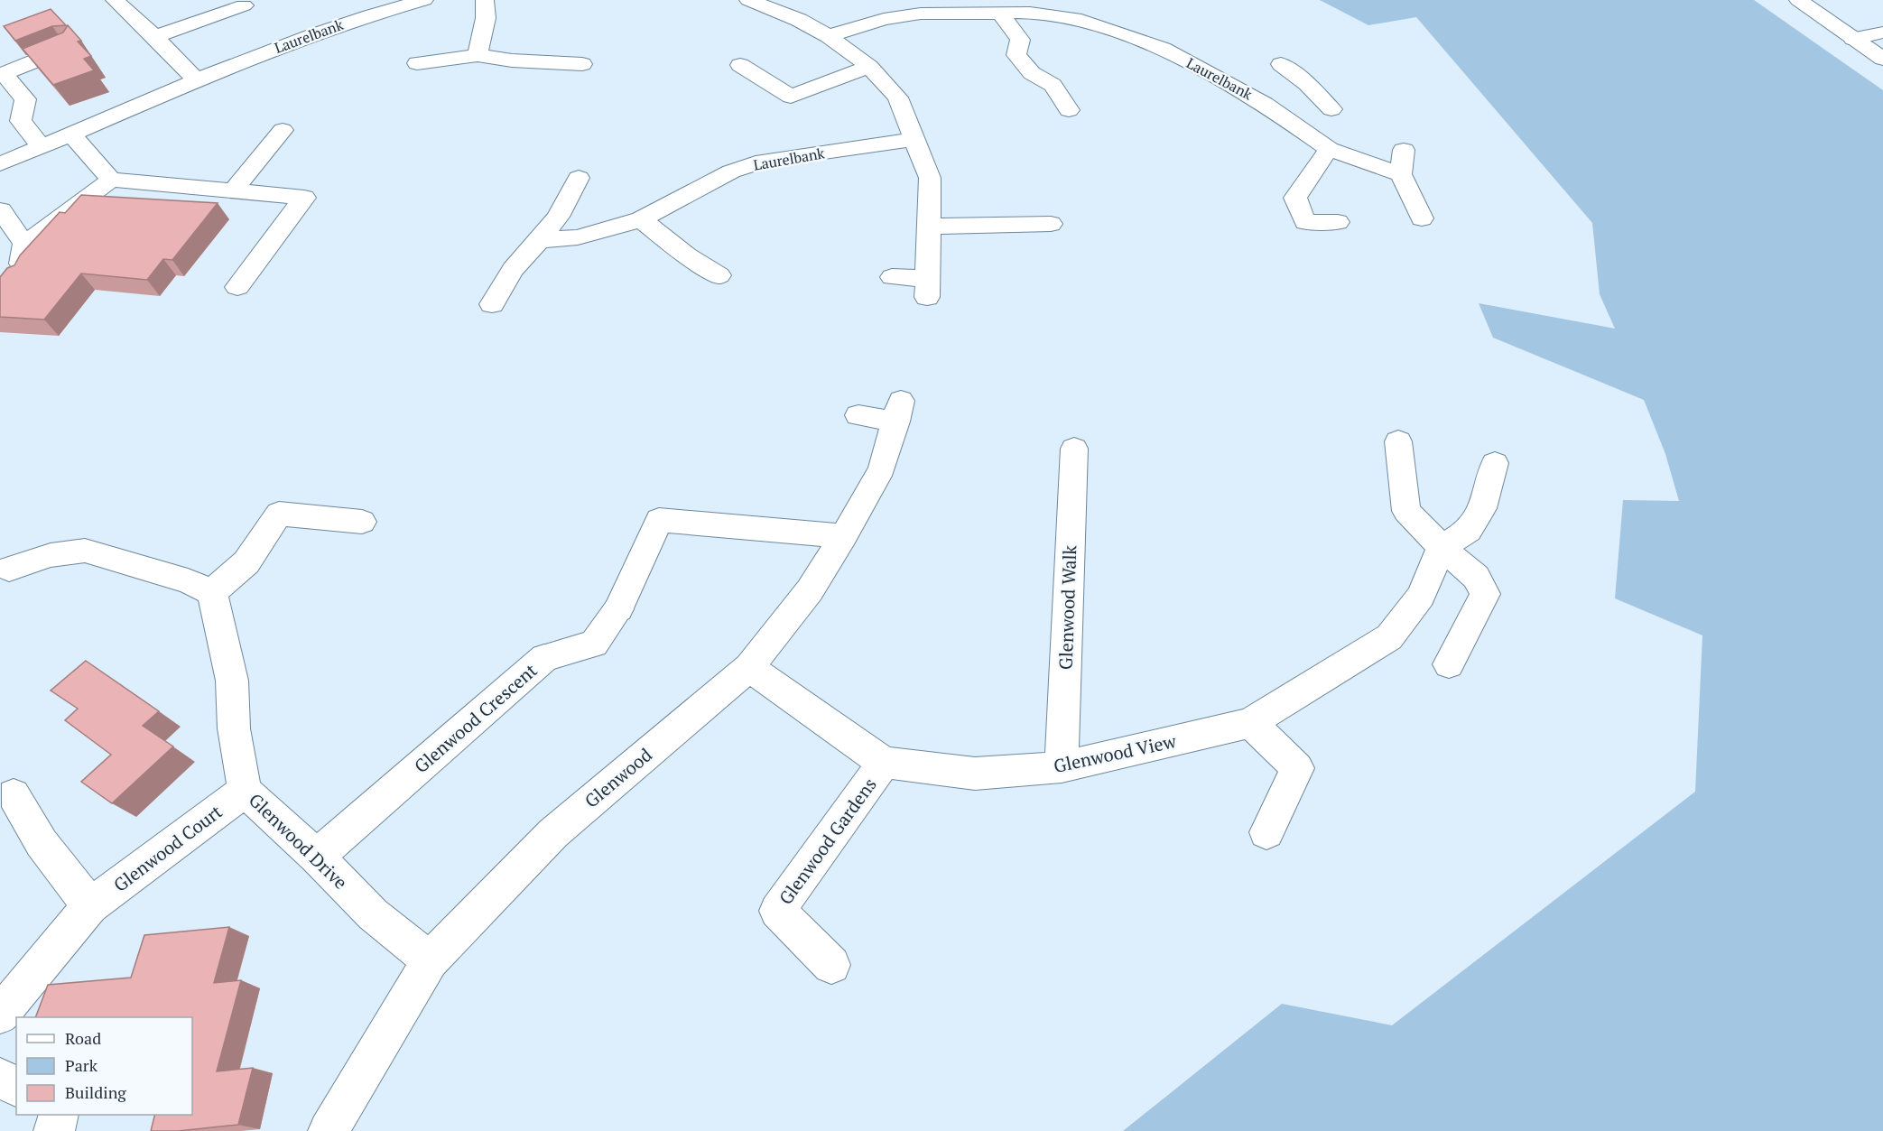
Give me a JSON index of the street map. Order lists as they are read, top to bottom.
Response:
{
  "streets": {
    "street": [
      "Laurelbank",
      "Glenwood Walk",
      "Glenwood Crescent",
      "Glenwood View",
      "Glenwood",
      "Glenwood Drive",
      "Glenwood Gardens",
      "Glenwood Court"
    ]
  },
  "crossings": [
    ["Glenwood Walk", "Glenwood View"],
    ["Glenwood Crescent", "Glenwood"],
    ["Glenwood Crescent", "Glenwood Drive"],
    ["Glenwood View", "Glenwood"],
    ["Glenwood View", "Glenwood Gardens"],
    ["Glenwood", "Glenwood Drive"],
    ["Glenwood Drive", "Glenwood Court"]
  ],
  "legend": ["Road", "Park", "Building"]
}
